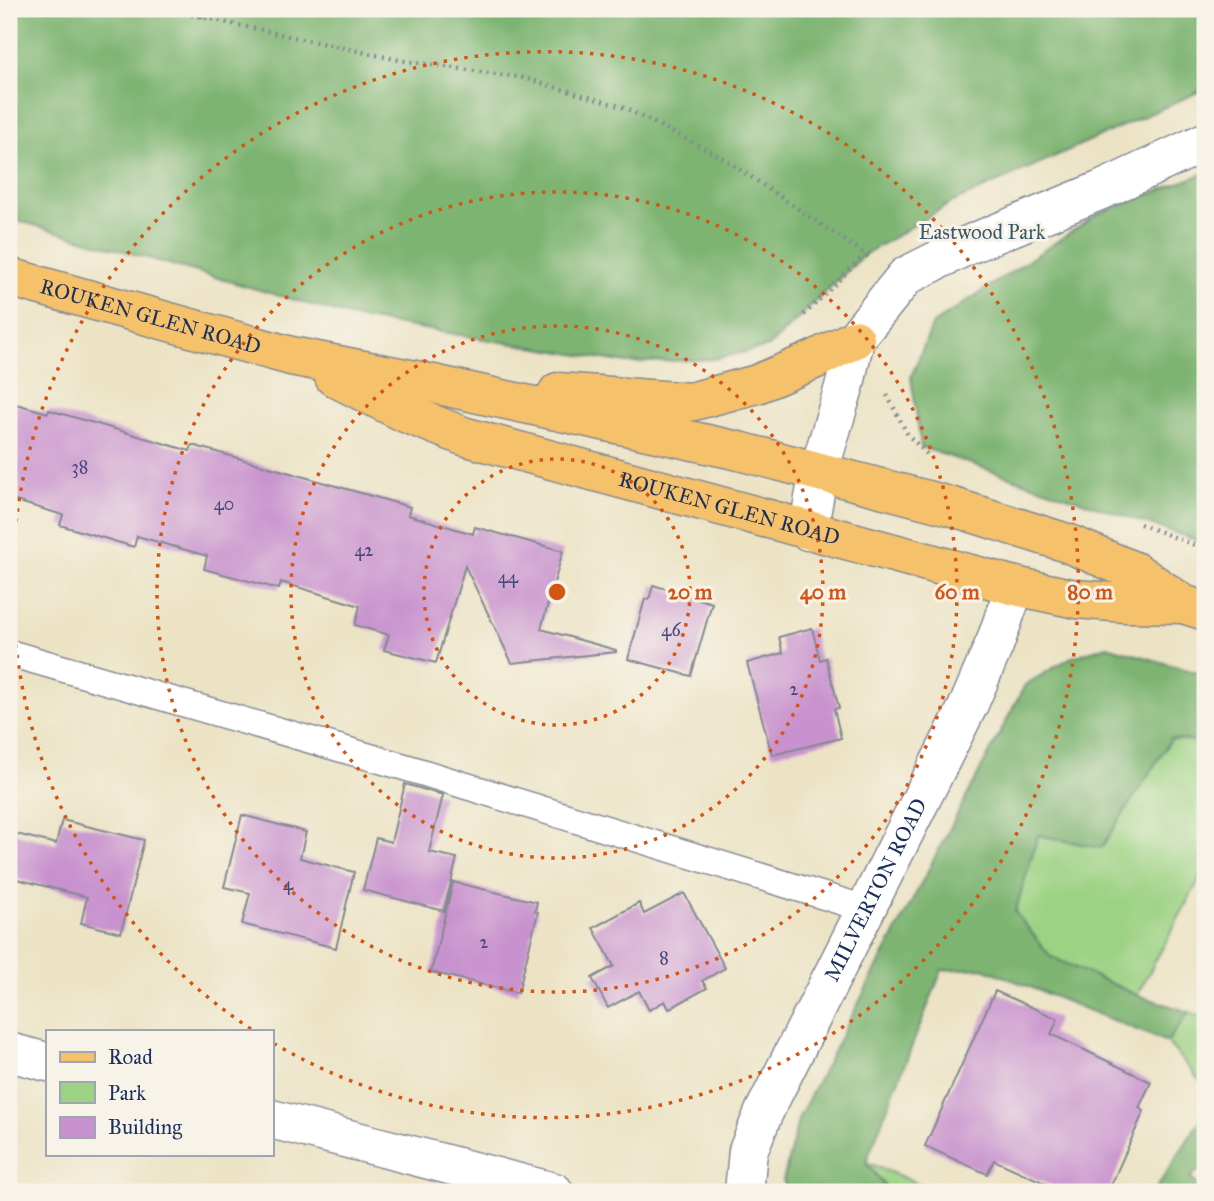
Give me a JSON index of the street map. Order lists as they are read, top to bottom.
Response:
{
  "streets": {
    "main road": ["ROUKEN GLEN ROAD"],
    "street": ["MILVERTON ROAD"]
  },
  "crossings": [
    ["ROUKEN GLEN ROAD", "MILVERTON ROAD"]
  ],
  "parks": ["Eastwood Park"],
  "house_numbers": [
    "38",
    "40",
    "42",
    "44",
    "46",
    "2",
    "4",
    "2",
    "8"
  ],
  "legend": ["Road", "Park", "Building"],
  "rings": [
    "20 m",
    "40 m",
    "60 m",
    "80 m"
  ]
}
